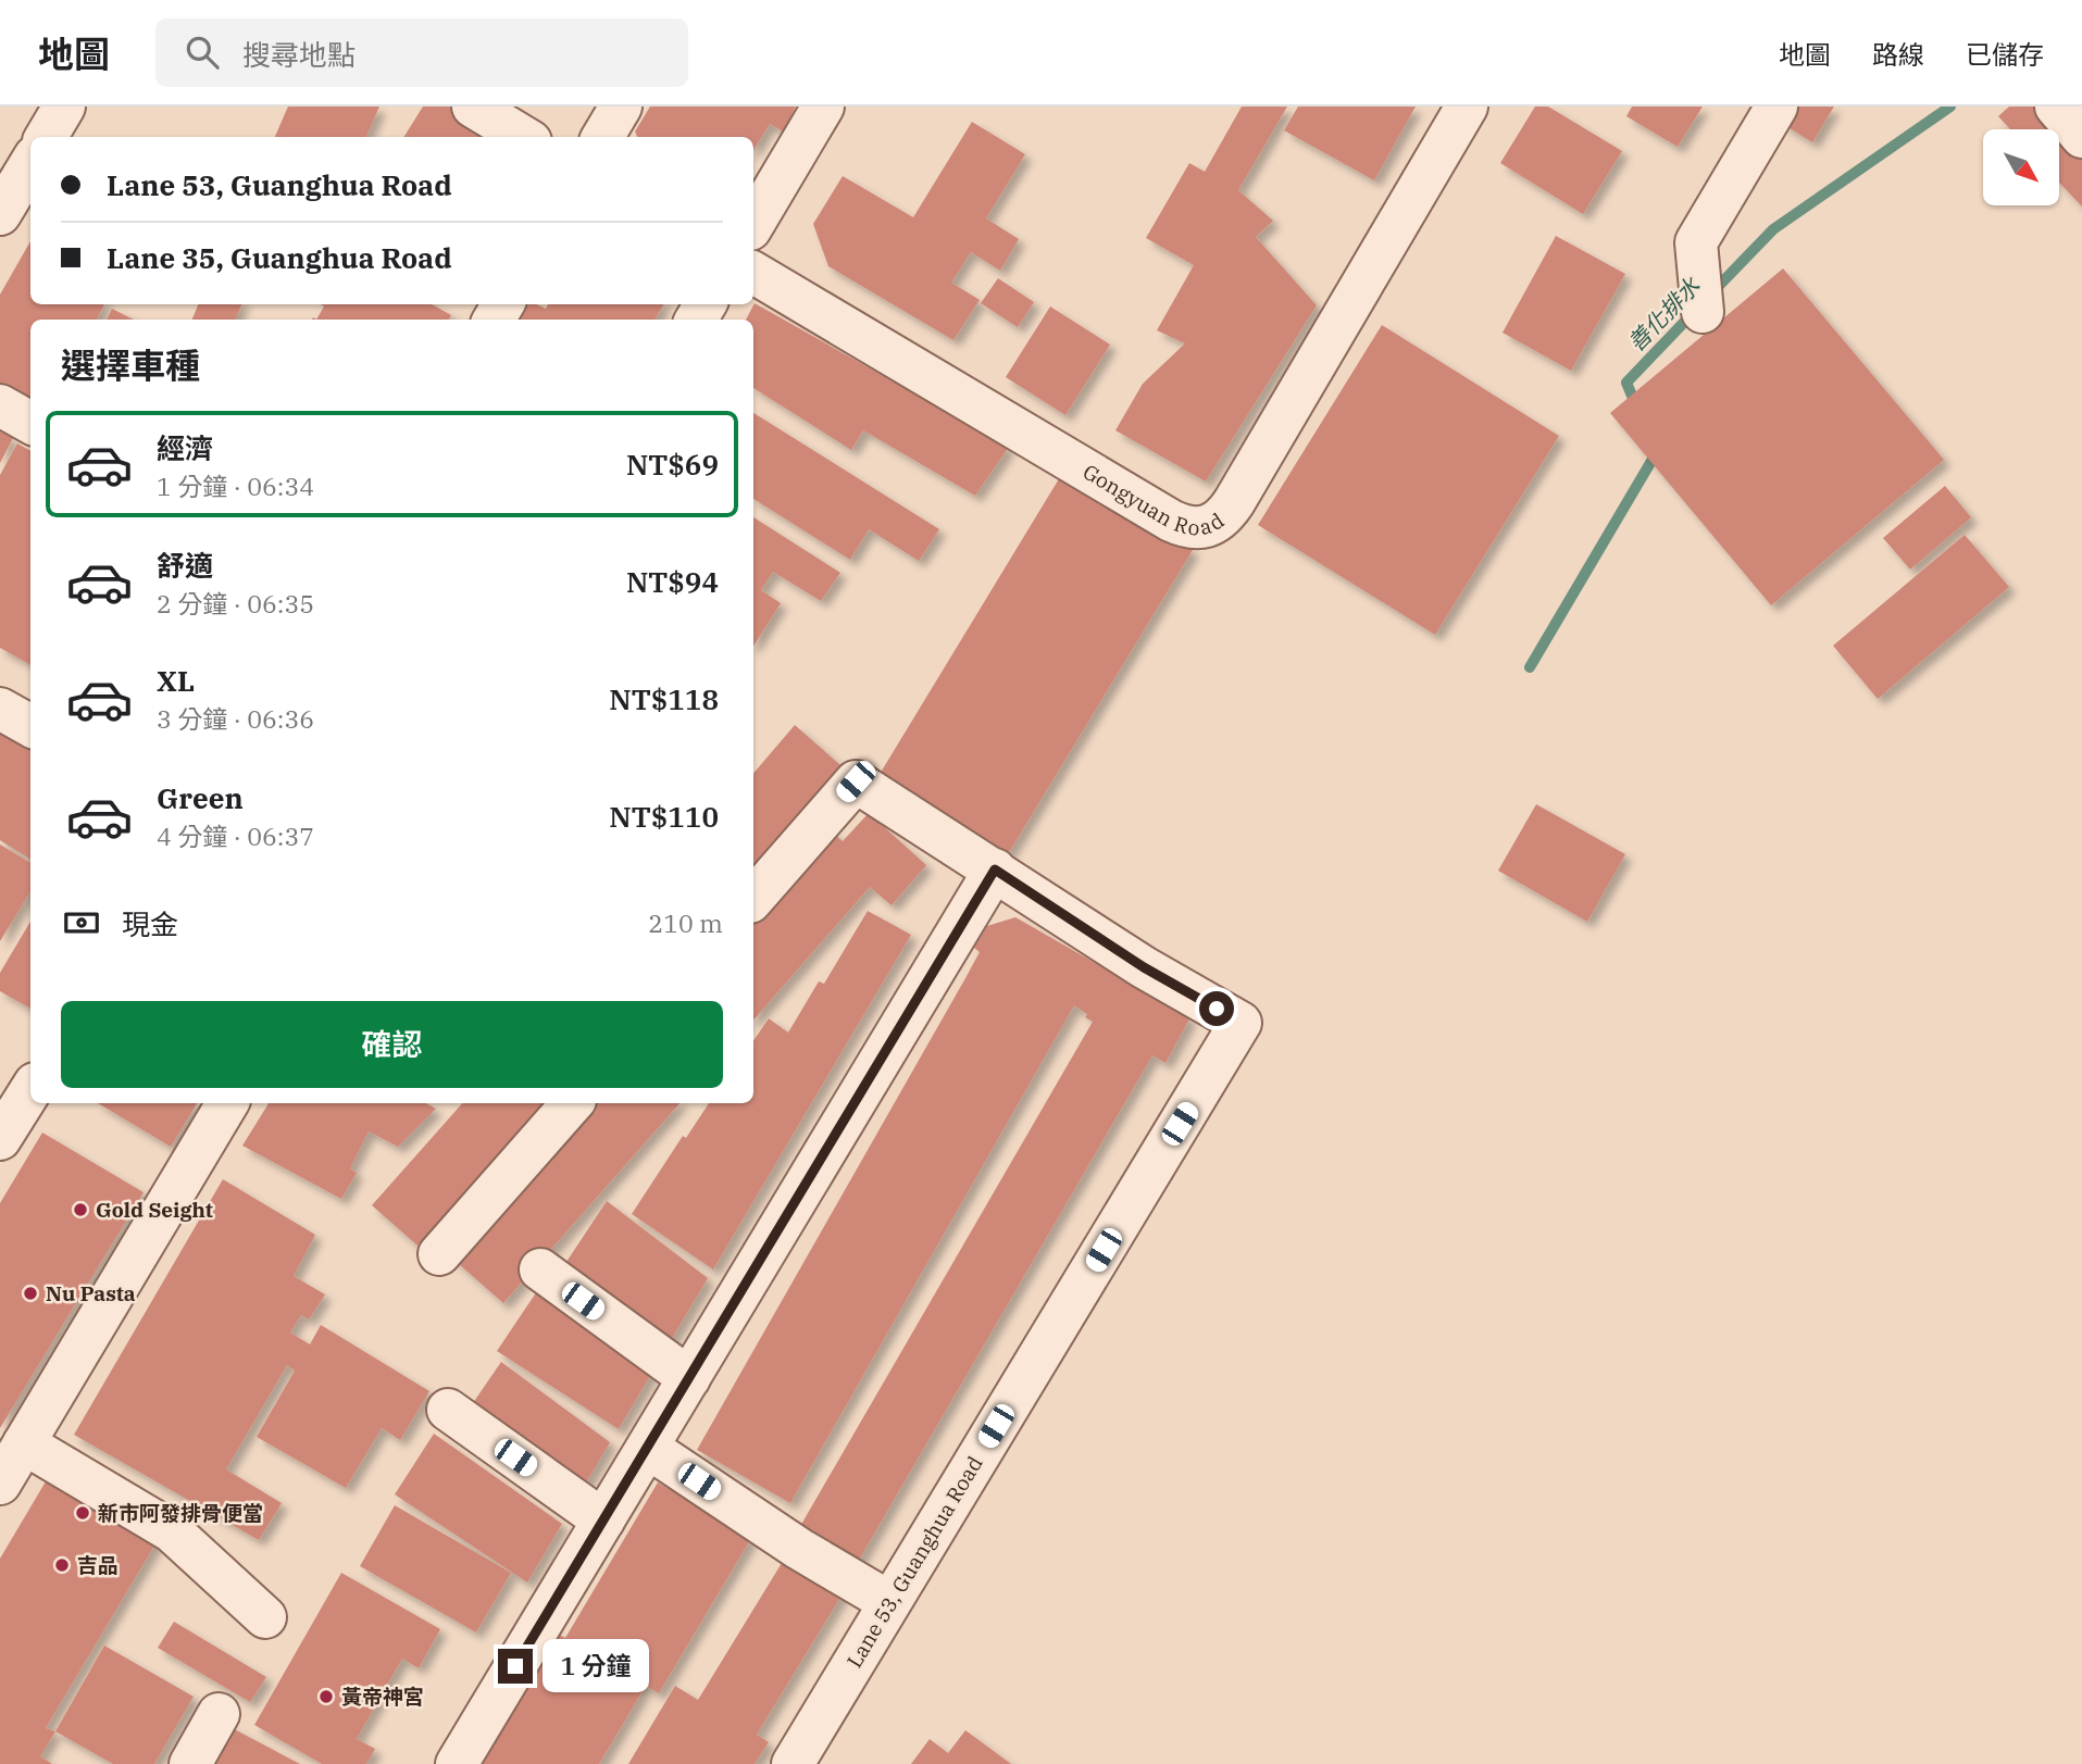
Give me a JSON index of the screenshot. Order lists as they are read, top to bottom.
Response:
{
  "streets": {
    "street": ["Gongyuan Road", "Lane 53, Guanghua Road"]
  },
  "water": ["善化排水"],
  "places": [
    "Gold Seight",
    "Nu Pasta",
    "新市阿發排骨便當",
    "吉品",
    "黃帝神宮"
  ],
  "north": "bottom right",
  "page": {
    "header": "地圖",
    "search": "搜尋地點",
    "nav": ["地圖", "路線", "已儲存"],
    "banner": ["Lane 53, Guanghua Road", "Lane 35, Guanghua Road"],
    "heading": "選擇車種",
    "list": [
      {
        "name": "經濟",
        "note": "1 分鐘 · 06:34",
        "value": "NT$69"
      },
      {
        "name": "舒適",
        "note": "2 分鐘 · 06:35",
        "value": "NT$94"
      },
      {
        "name": "XL",
        "note": "3 分鐘 · 06:36",
        "value": "NT$118"
      },
      {
        "name": "Green",
        "note": "4 分鐘 · 06:37",
        "value": "NT$110"
      }
    ],
    "pay": ["現金", "210 m"],
    "buttons": "確認",
    "bubble": "1 分鐘"
  }
}
